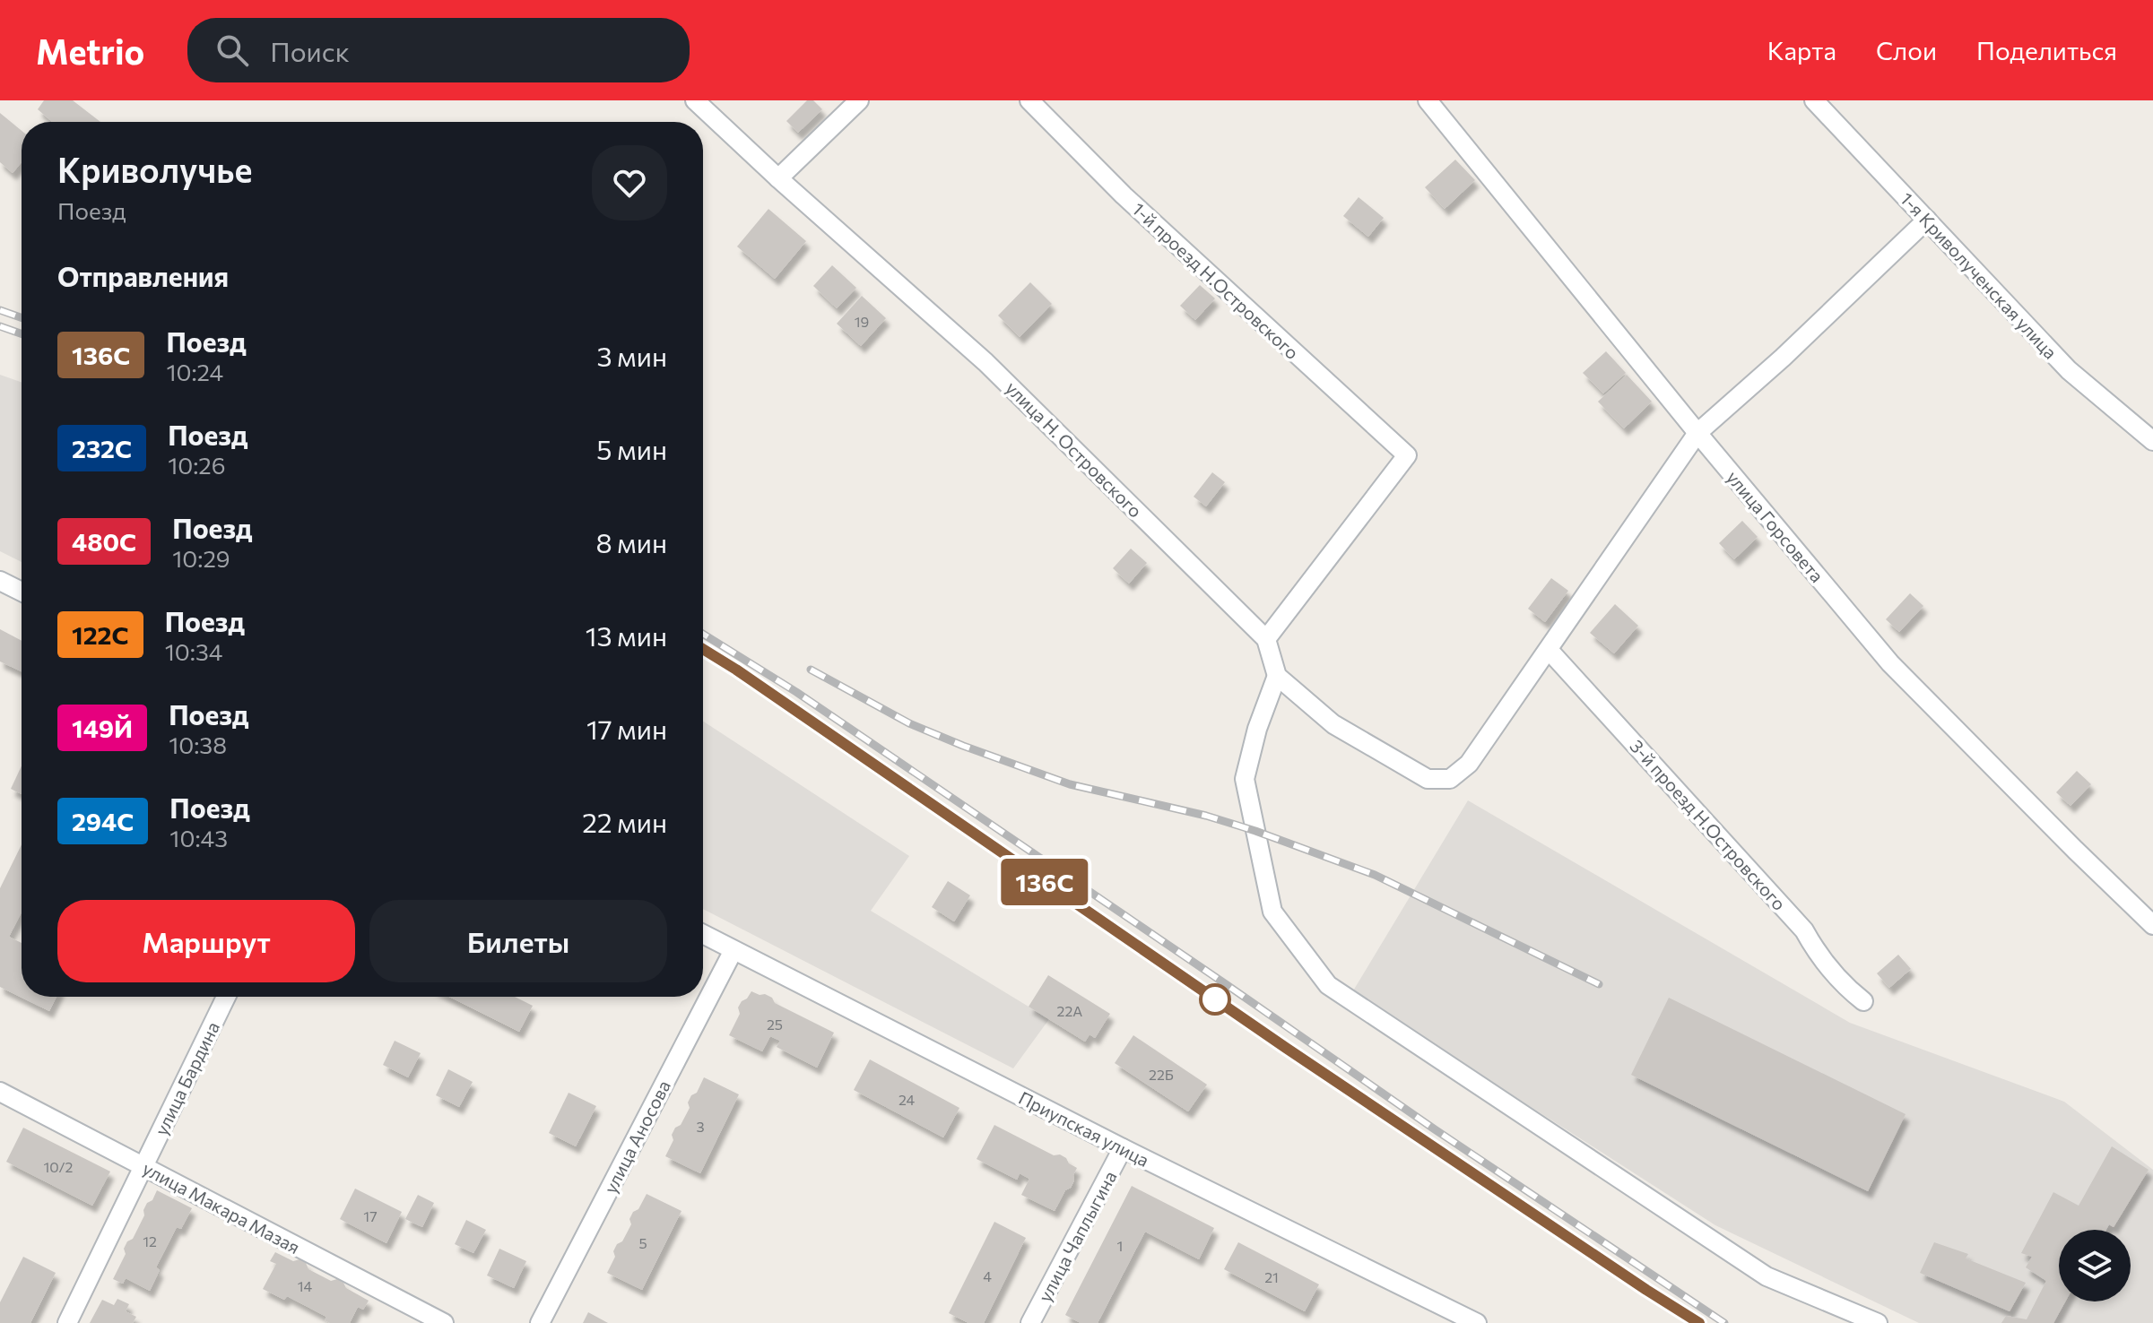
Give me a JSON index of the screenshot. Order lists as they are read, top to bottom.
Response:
{
  "streets": {
    "street": [
      "1-я Криволученская улица",
      "1-й проезд Н.Островского",
      "улица Н. Островского",
      "улица Горсовета",
      "3-й проезд Н.Островского",
      "улица Бардина",
      "Приупская улица",
      "улица Аносова",
      "улица Макара Мазая",
      "улица Чаплыгина"
    ]
  },
  "crossings": [
    ["1-й проезд Н.Островского", "улица Н. Островского"],
    ["улица Бардина", "улица Макара Мазая"],
    ["Приупская улица", "улица Аносова"],
    ["Приупская улица", "улица Чаплыгина"]
  ],
  "house_numbers": [
    "19",
    "22А",
    "25",
    "22Б",
    "24",
    "3",
    "10/2",
    "17",
    "12",
    "5",
    "1",
    "4",
    "21",
    "14"
  ],
  "page": {
    "header": "Metrio",
    "search": "Поиск",
    "nav": ["Карта", "Слои", "Поделиться"],
    "on_map": "136С",
    "heading": [
      ["Криволучье", "Поезд"],
      "Отправления"
    ],
    "list": [
      {
        "mark": "136С",
        "name": "Поезд",
        "note": "10:24",
        "value": "3 мин"
      },
      {
        "mark": "232C",
        "name": "Поезд",
        "note": "10:26",
        "value": "5 мин"
      },
      {
        "mark": "480С",
        "name": "Поезд",
        "note": "10:29",
        "value": "8 мин"
      },
      {
        "mark": "122С",
        "name": "Поезд",
        "note": "10:34",
        "value": "13 мин"
      },
      {
        "mark": "149Й",
        "name": "Поезд",
        "note": "10:38",
        "value": "17 мин"
      },
      {
        "mark": "294С",
        "name": "Поезд",
        "note": "10:43",
        "value": "22 мин"
      }
    ],
    "buttons": ["Маршрут", "Билеты"]
  }
}
